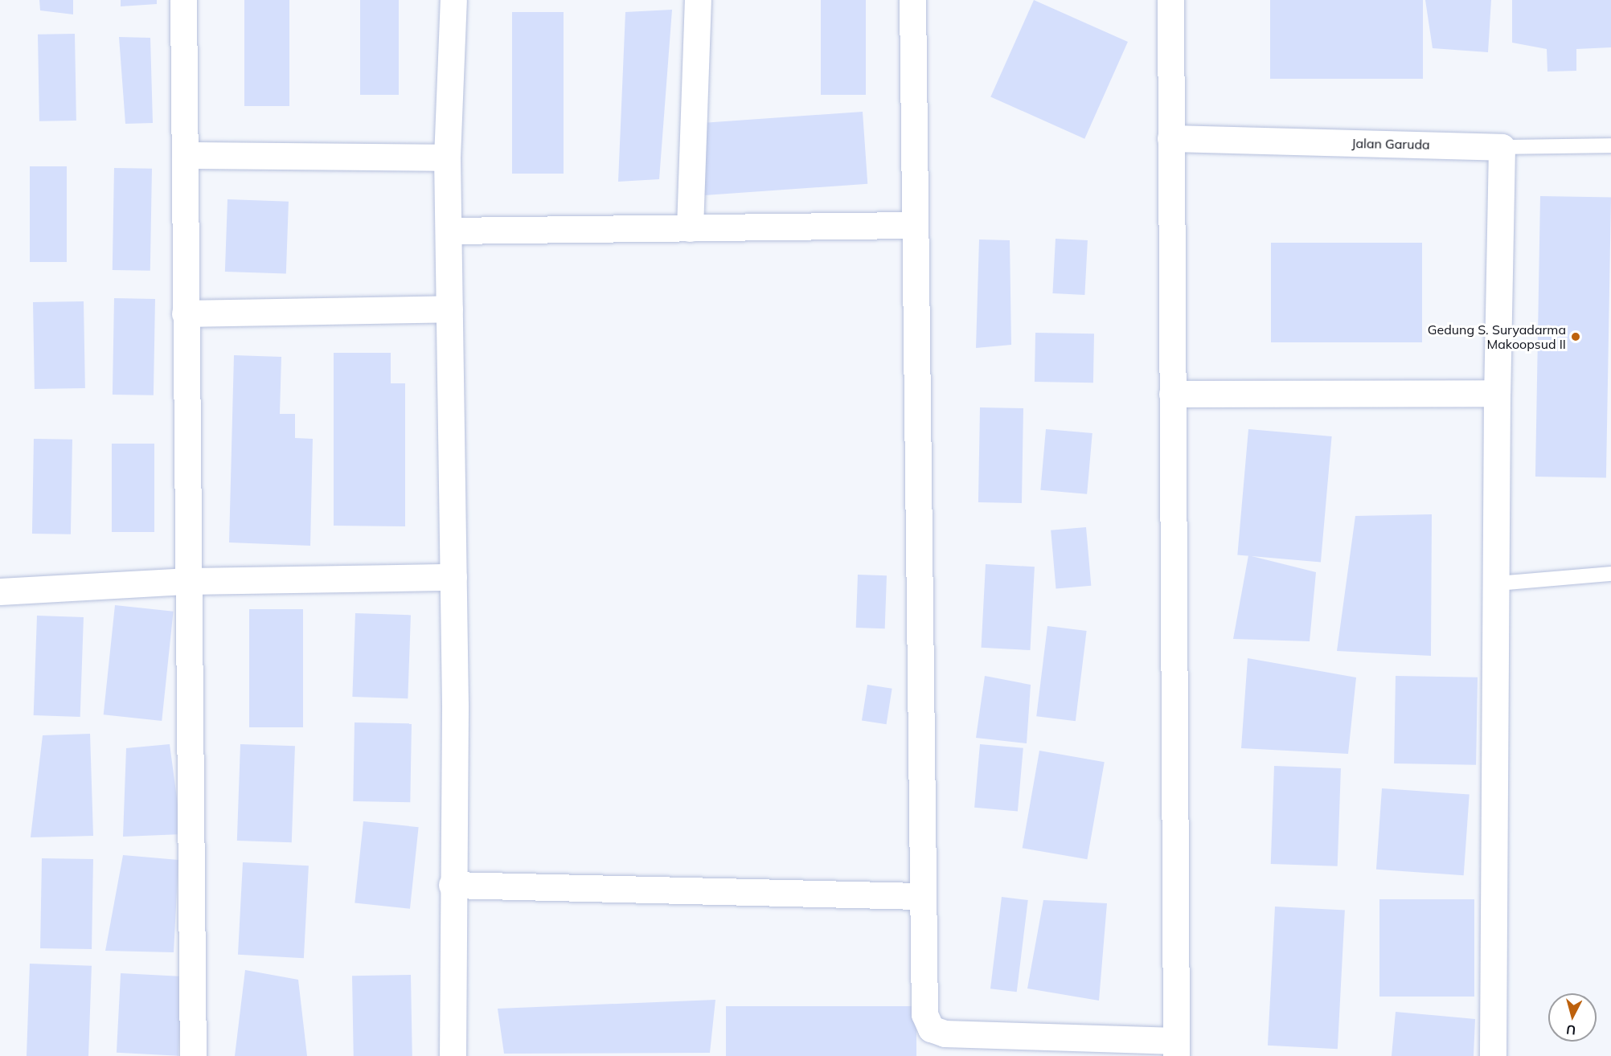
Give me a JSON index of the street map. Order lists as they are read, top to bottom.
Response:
{
  "streets": {
    "street": ["Jalan Garuda"]
  },
  "places": ["Gedung S. Suryadarma Makoopsud II"],
  "north": "bottom"
}
